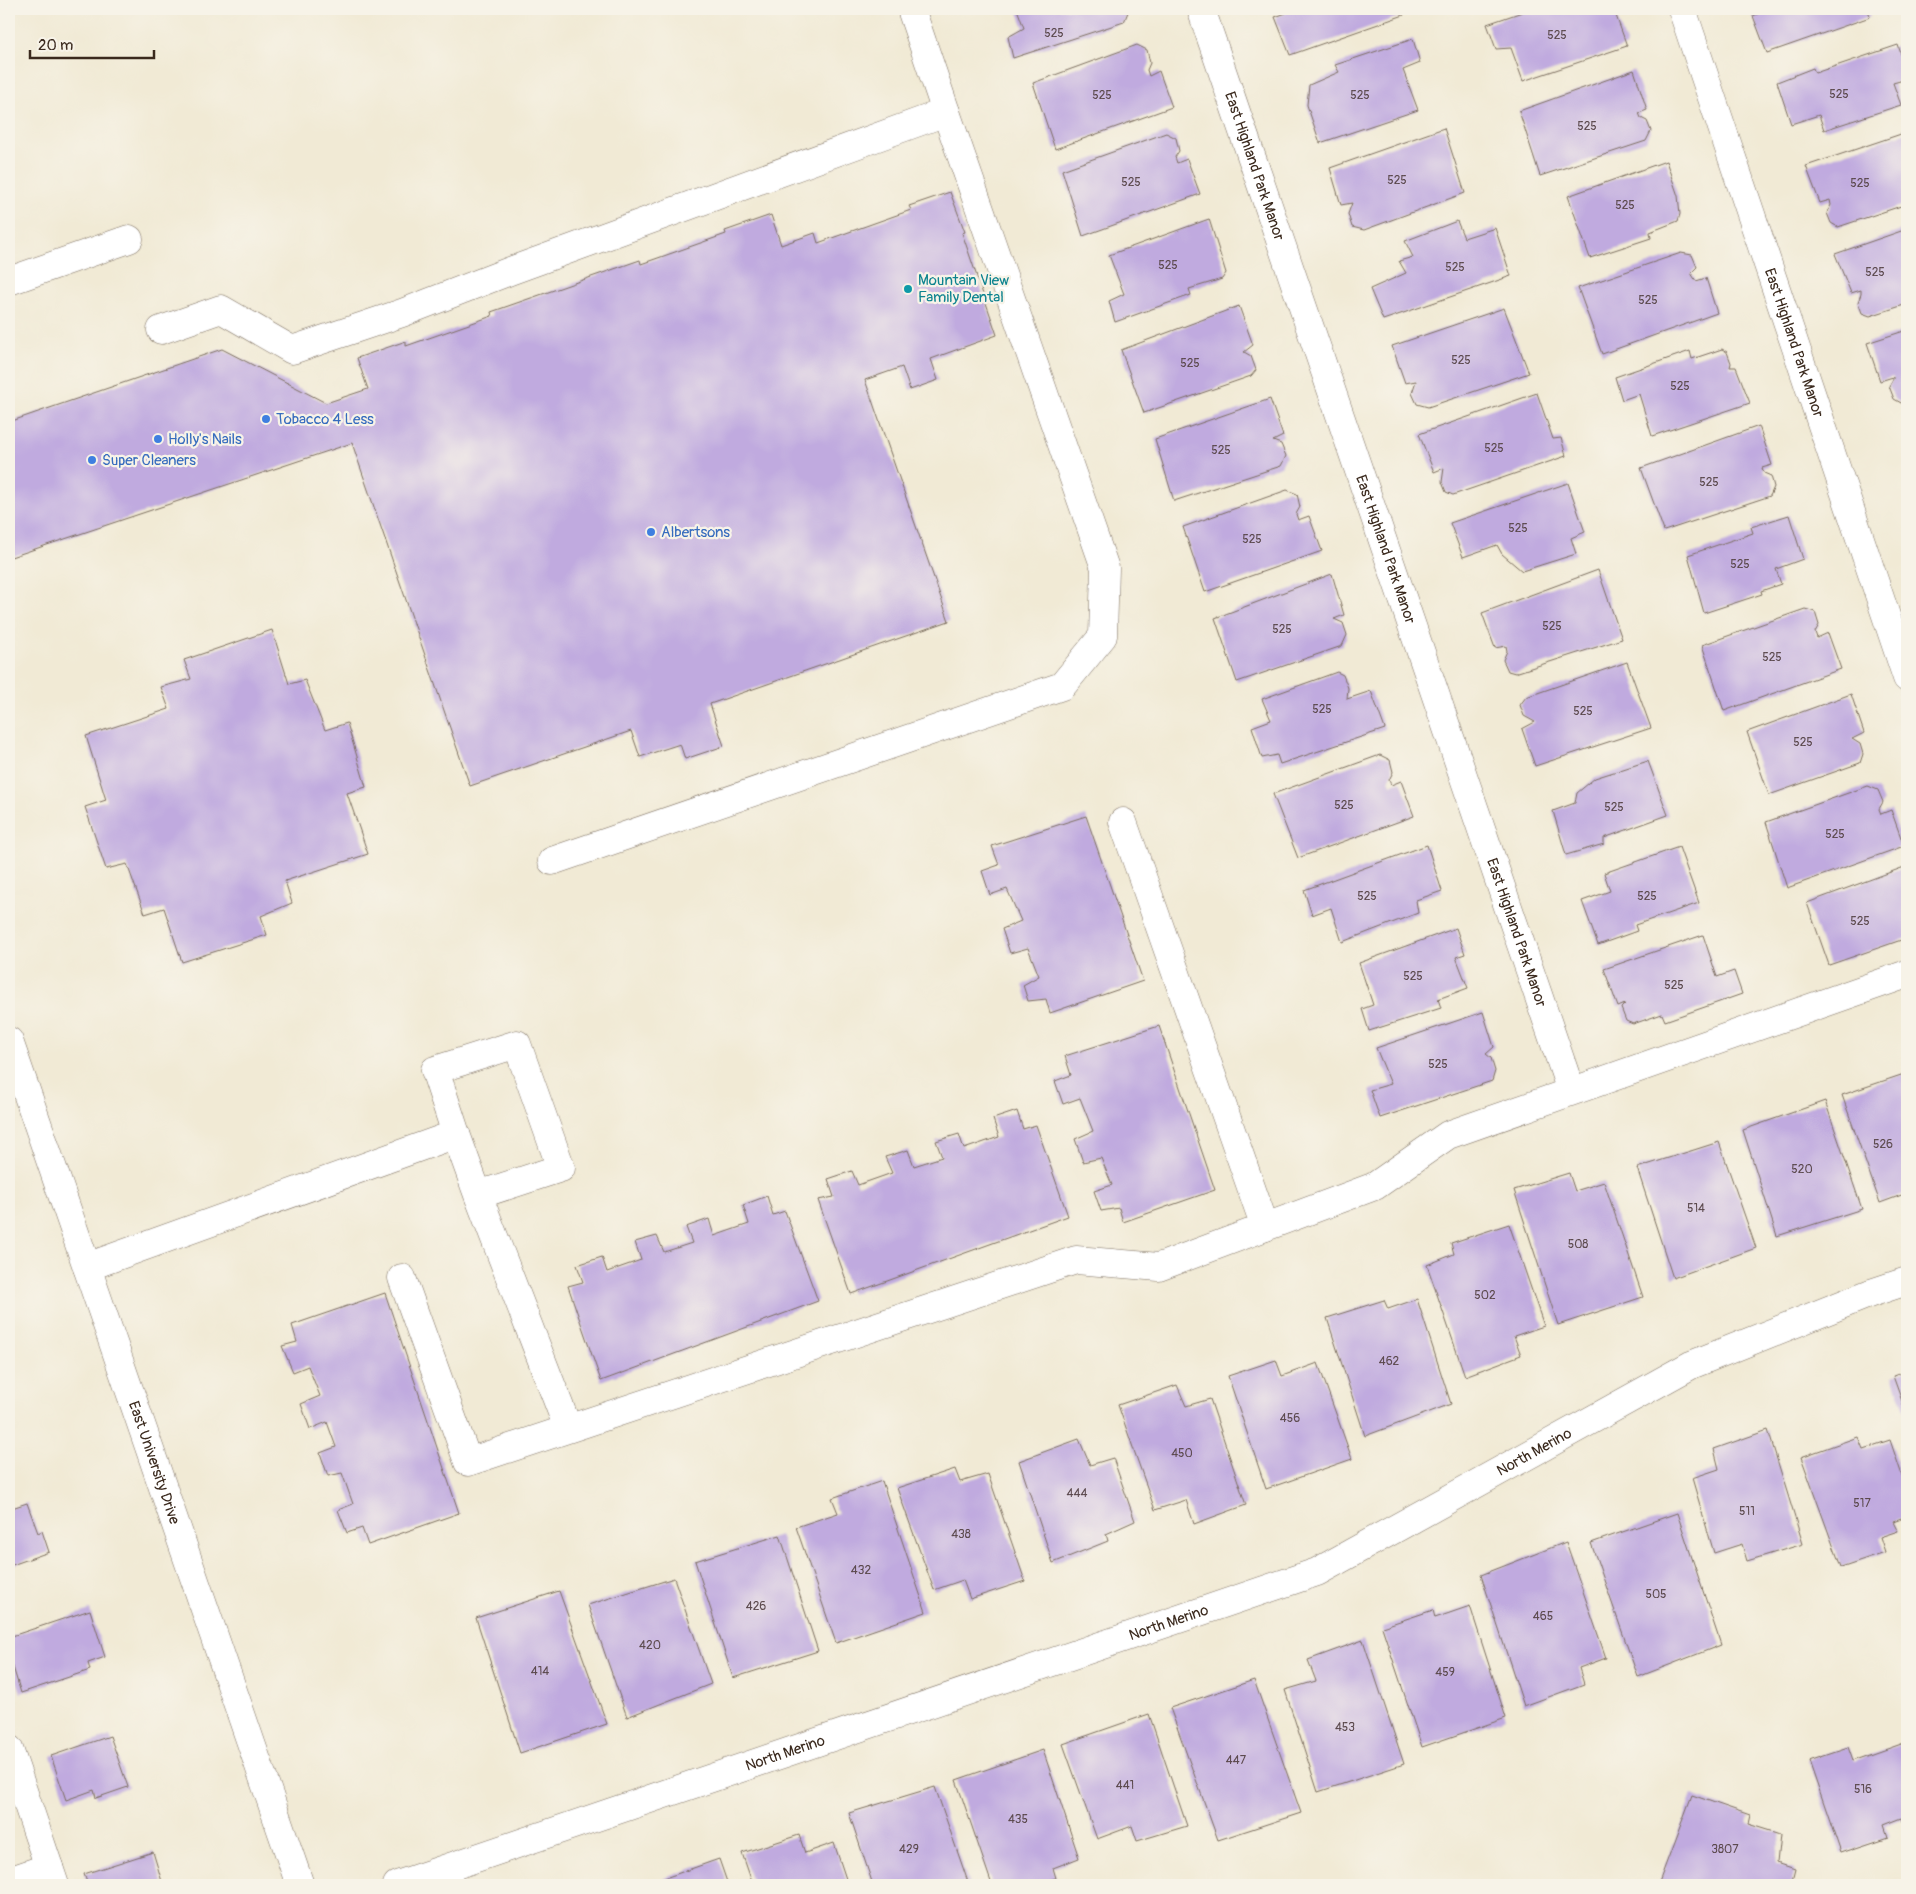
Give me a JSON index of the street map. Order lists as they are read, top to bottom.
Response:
{
  "streets": {
    "street": ["East Highland Park Manor", "North Merino", "East University Drive"]
  },
  "places": [
    "Mountain View Family Dental",
    "Tobacco 4 Less",
    "Holly's Nails",
    "Super Cleaners",
    "Albertsons"
  ],
  "house_numbers": [
    "525",
    "525",
    "525",
    "525",
    "525",
    "525",
    "525",
    "525",
    "525",
    "525",
    "525",
    "525",
    "525",
    "525",
    "525",
    "525",
    "525",
    "525",
    "525",
    "525",
    "525",
    "525",
    "525",
    "525",
    "525",
    "525",
    "525",
    "525",
    "525",
    "525",
    "525",
    "525",
    "525",
    "525",
    "525",
    "525",
    "525",
    "525",
    "526",
    "520",
    "514",
    "508",
    "502",
    "462",
    "456",
    "450",
    "444",
    "517",
    "511",
    "438",
    "432",
    "505",
    "426",
    "465",
    "420",
    "414",
    "459",
    "453",
    "447",
    "441",
    "516",
    "435",
    "429",
    "3807"
  ],
  "scale_bar": "20 m"
}
